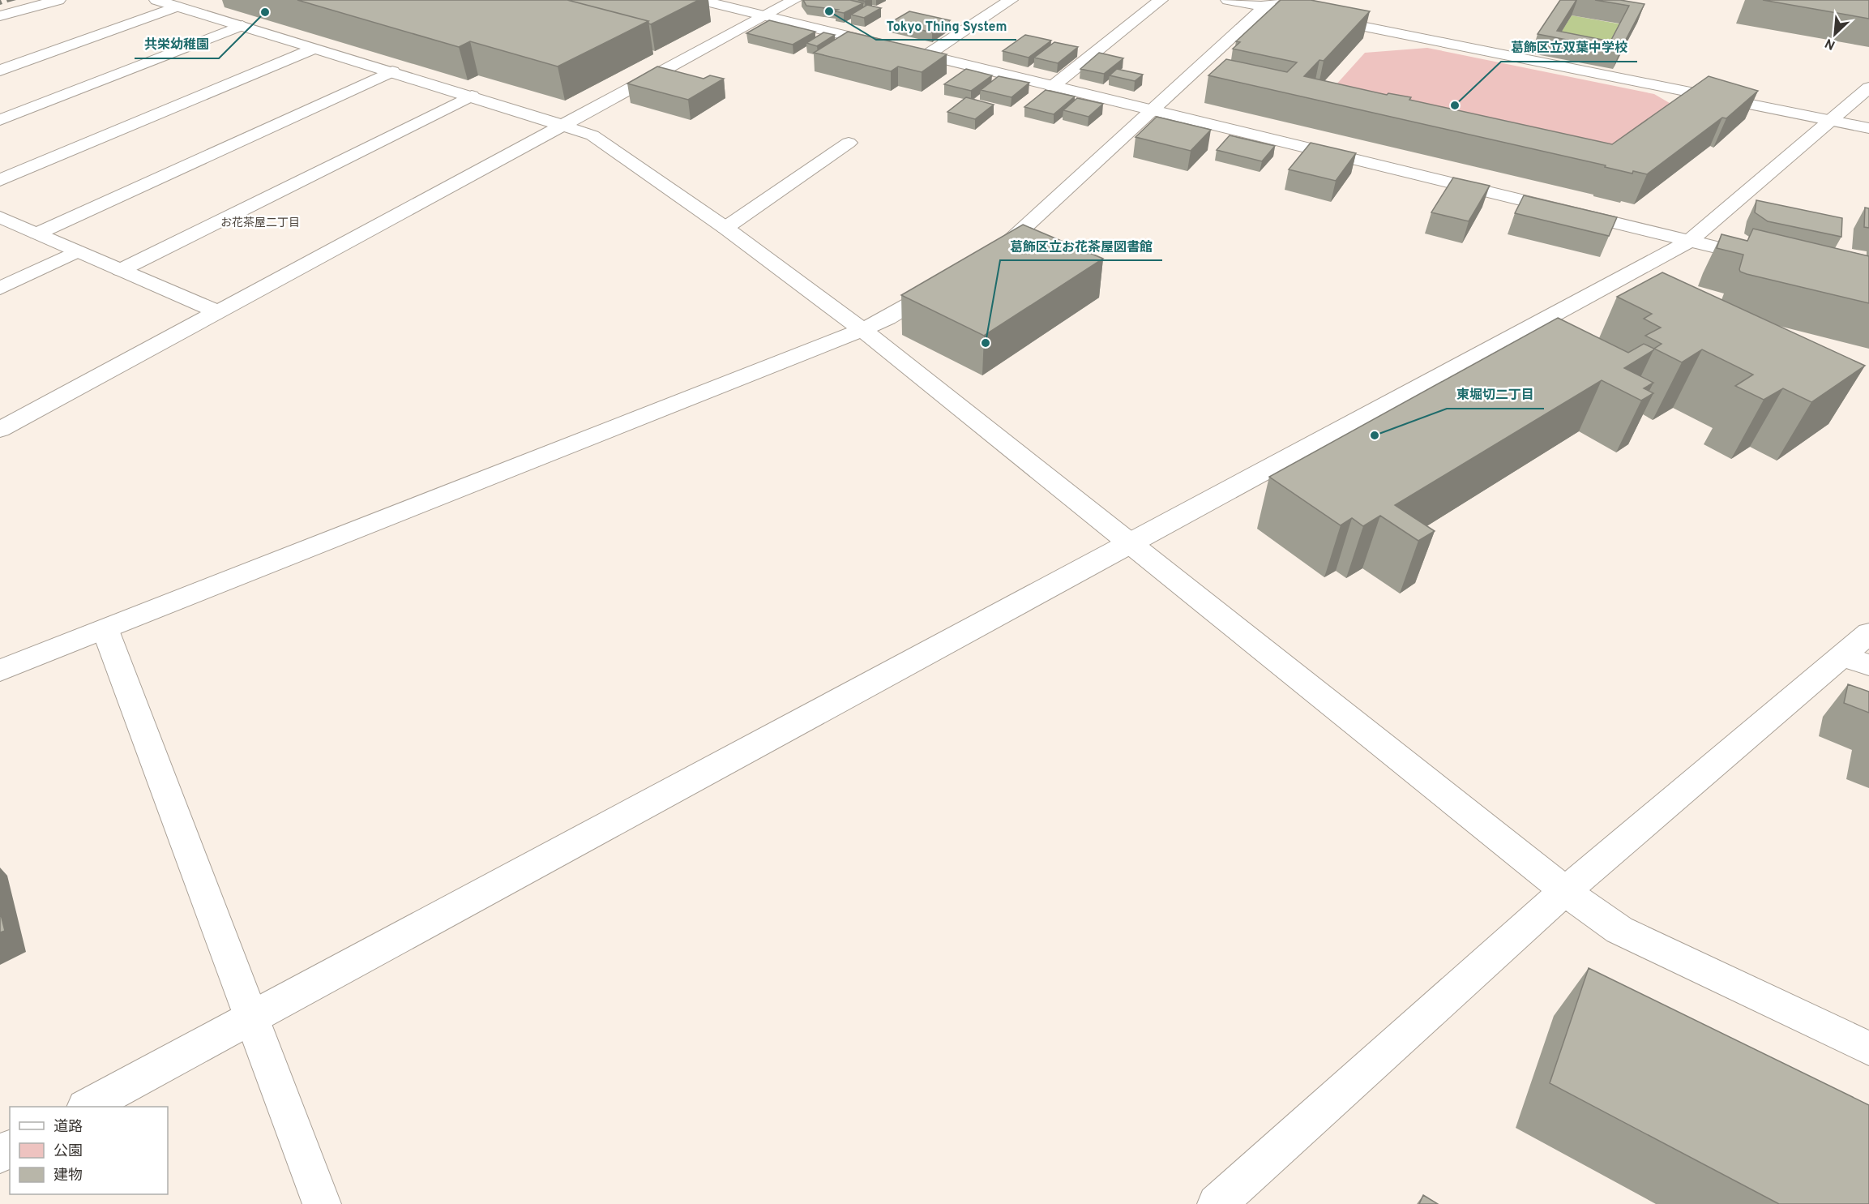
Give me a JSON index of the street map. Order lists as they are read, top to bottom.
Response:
{
  "districts": ["お花茶屋二丁目"],
  "places": [
    "Tokyo Thing System",
    "共栄幼稚園",
    "葛飾区立双葉中学校",
    "葛飾区立お花茶屋図書館",
    "東堀切二丁目"
  ],
  "legend": ["道路", "公園", "建物"],
  "north": "bottom left"
}
